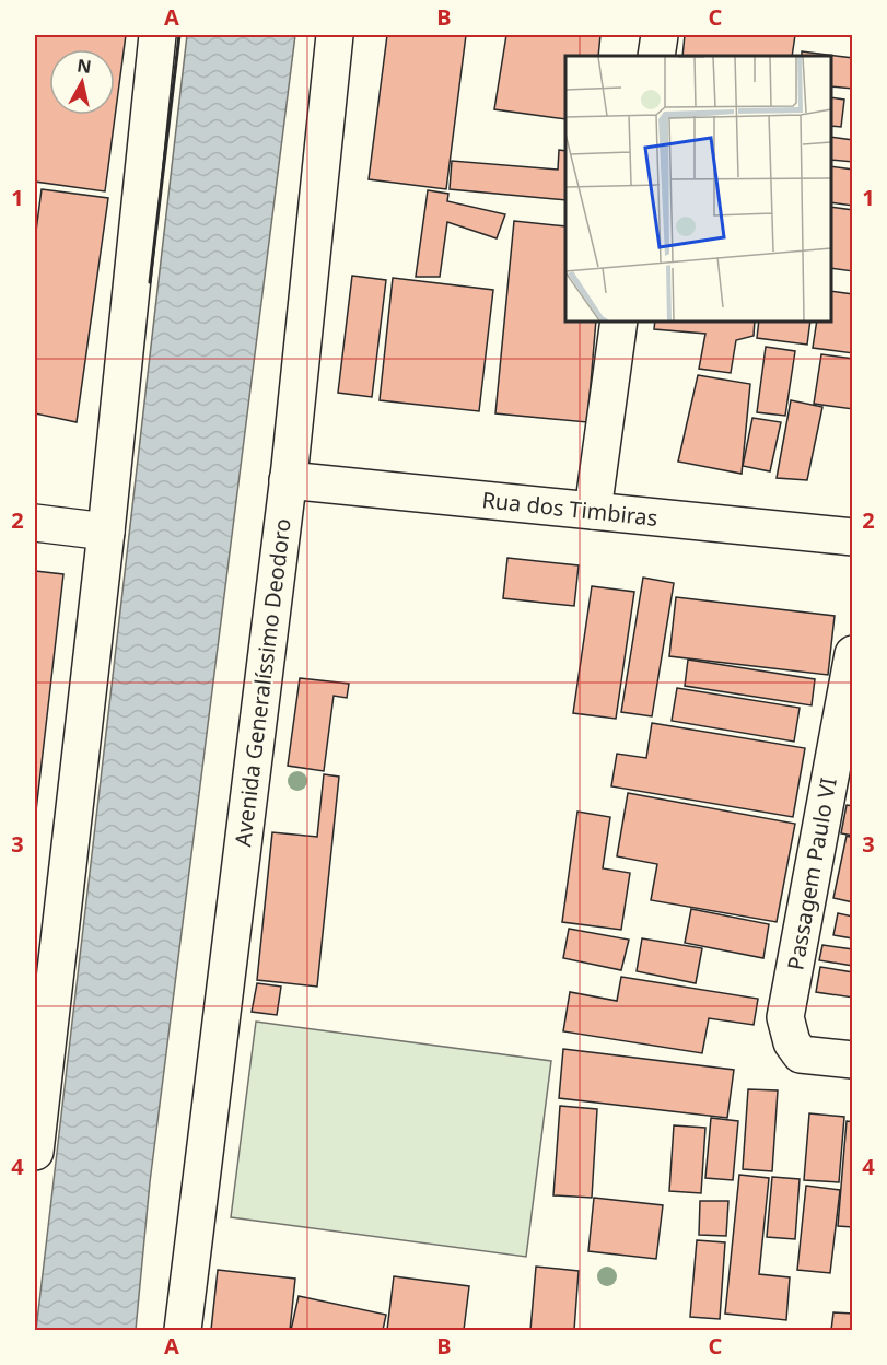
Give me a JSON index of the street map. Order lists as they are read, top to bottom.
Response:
{
  "streets": {
    "street": ["Rua dos Timbiras", "Avenida Generalíssimo Deodoro", "Passagem Paulo VI"]
  },
  "crossings": [
    ["Rua dos Timbiras", "Avenida Generalíssimo Deodoro"]
  ],
  "north": "top",
  "grid": {
    "columns": ["A", "B", "C"],
    "rows": [
      "1",
      "2",
      "3",
      "4"
    ]
  }
}
